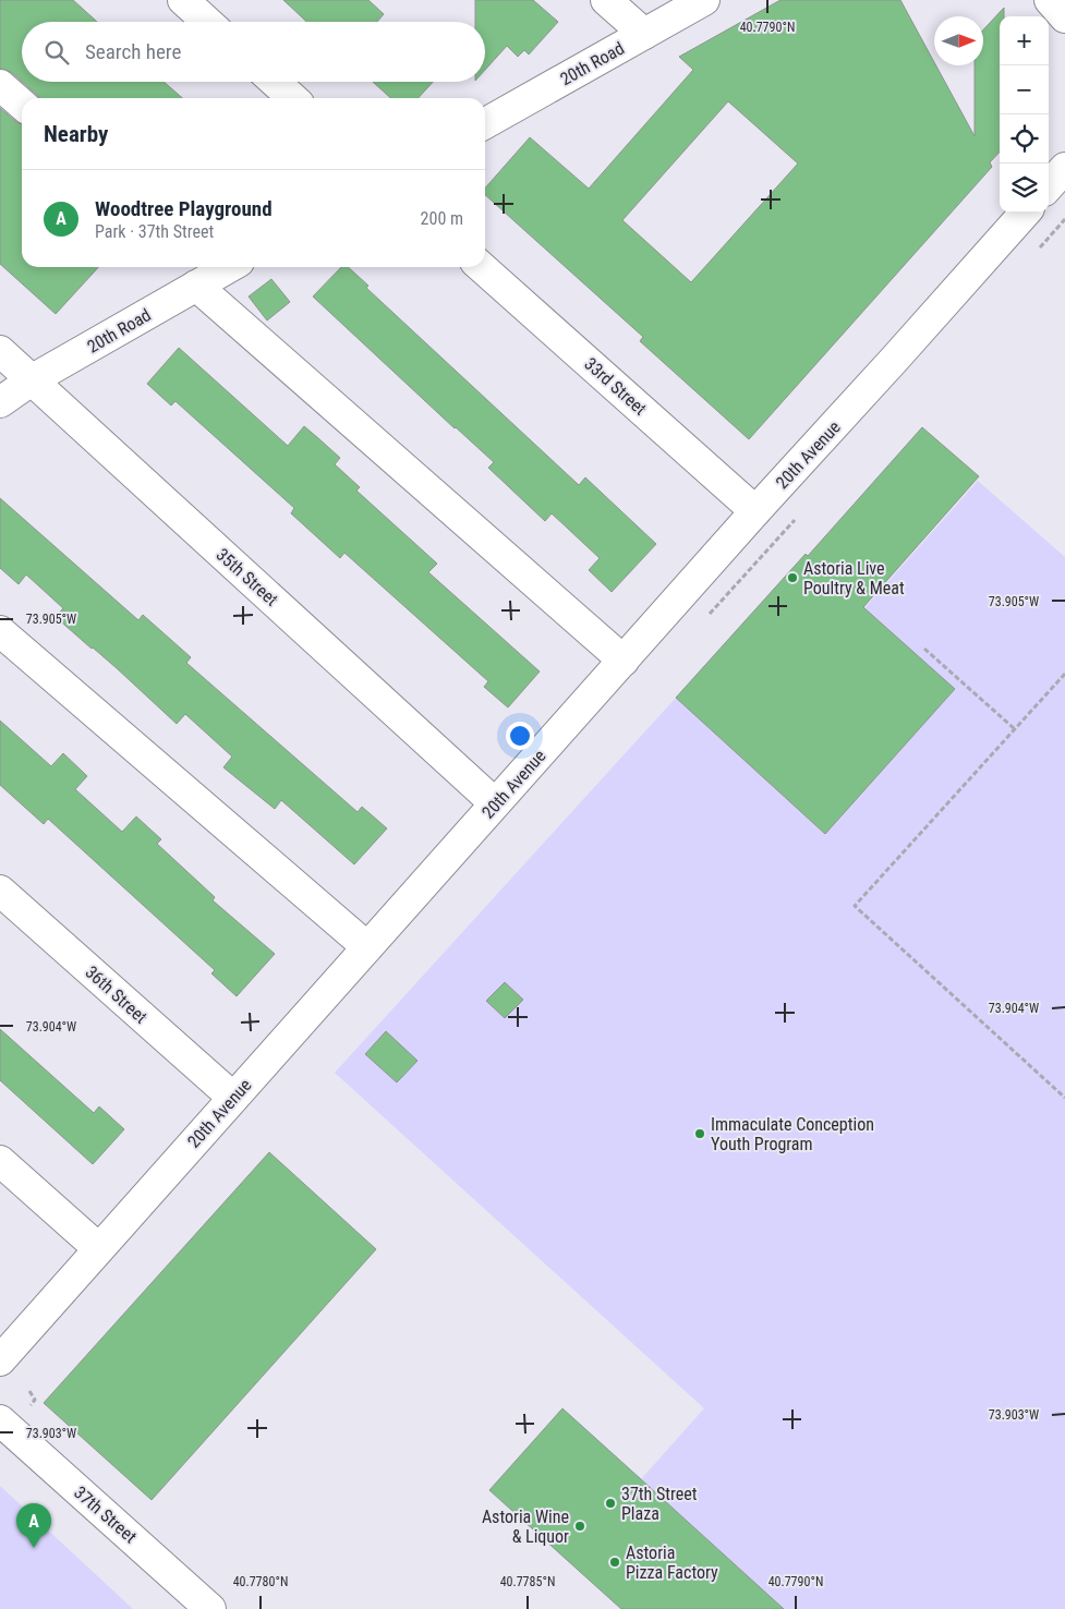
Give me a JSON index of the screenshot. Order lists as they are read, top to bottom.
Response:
{
  "streets": {
    "street": [
      "20th Road",
      "33rd Street",
      "20th Avenue",
      "35th Street",
      "36th Street",
      "37th Street"
    ]
  },
  "crossings": [
    ["20th Road", "35th Street"],
    ["33rd Street", "20th Avenue"],
    ["20th Avenue", "35th Street"],
    ["20th Avenue", "36th Street"]
  ],
  "places": [
    "Astoria Live Poultry & Meat",
    "Immaculate Conception Youth Program",
    "37th Street Plaza",
    "Astoria Wine & Liquor",
    "Astoria Pizza Factory"
  ],
  "north": "right",
  "page": {
    "map_buttons": ["+", "−"],
    "search": "Search here",
    "heading": "Nearby",
    "list": [
      {
        "mark": "A",
        "name": "Woodtree Playground",
        "note": "Park · 37th Street",
        "value": "200 m"
      }
    ],
    "pins": "A"
  },
  "coordinates": [
    "40.7790°N",
    "73.905°W",
    "73.904°W",
    "73.903°W",
    "40.7780°N",
    "40.7785°N"
  ]
}
